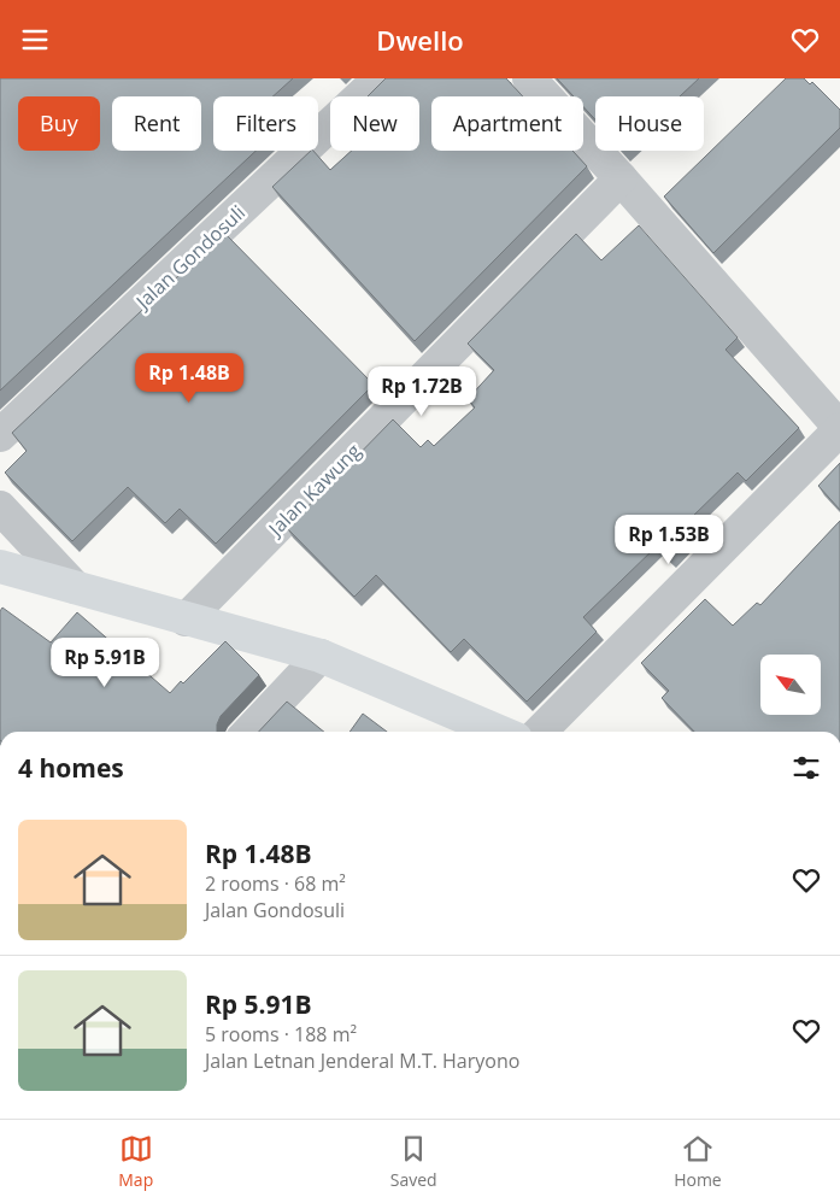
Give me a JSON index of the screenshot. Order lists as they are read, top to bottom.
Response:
{
  "streets": {
    "street": ["Jalan Gondosuli", "Jalan Kawung"]
  },
  "north": "top left",
  "page": {
    "header": "Dwello",
    "chip": [
      "Buy",
      "Rent",
      "Filters",
      "New",
      "Apartment",
      "House"
    ],
    "price": [
      "Rp 1.48B",
      "Rp 1.72B",
      "Rp 1.53B",
      "Rp 5.91B"
    ],
    "heading": "4 homes",
    "list": [
      {
        "name": "Rp 1.48B",
        "note": "2 rooms · 68 m² · Jalan Gondosuli"
      },
      {
        "name": "Rp 5.91B",
        "note": "5 rooms · 188 m² · Jalan Letnan Jenderal M.T. Haryono"
      }
    ],
    "tabs": ["Map", "Saved", "Home"]
  }
}
